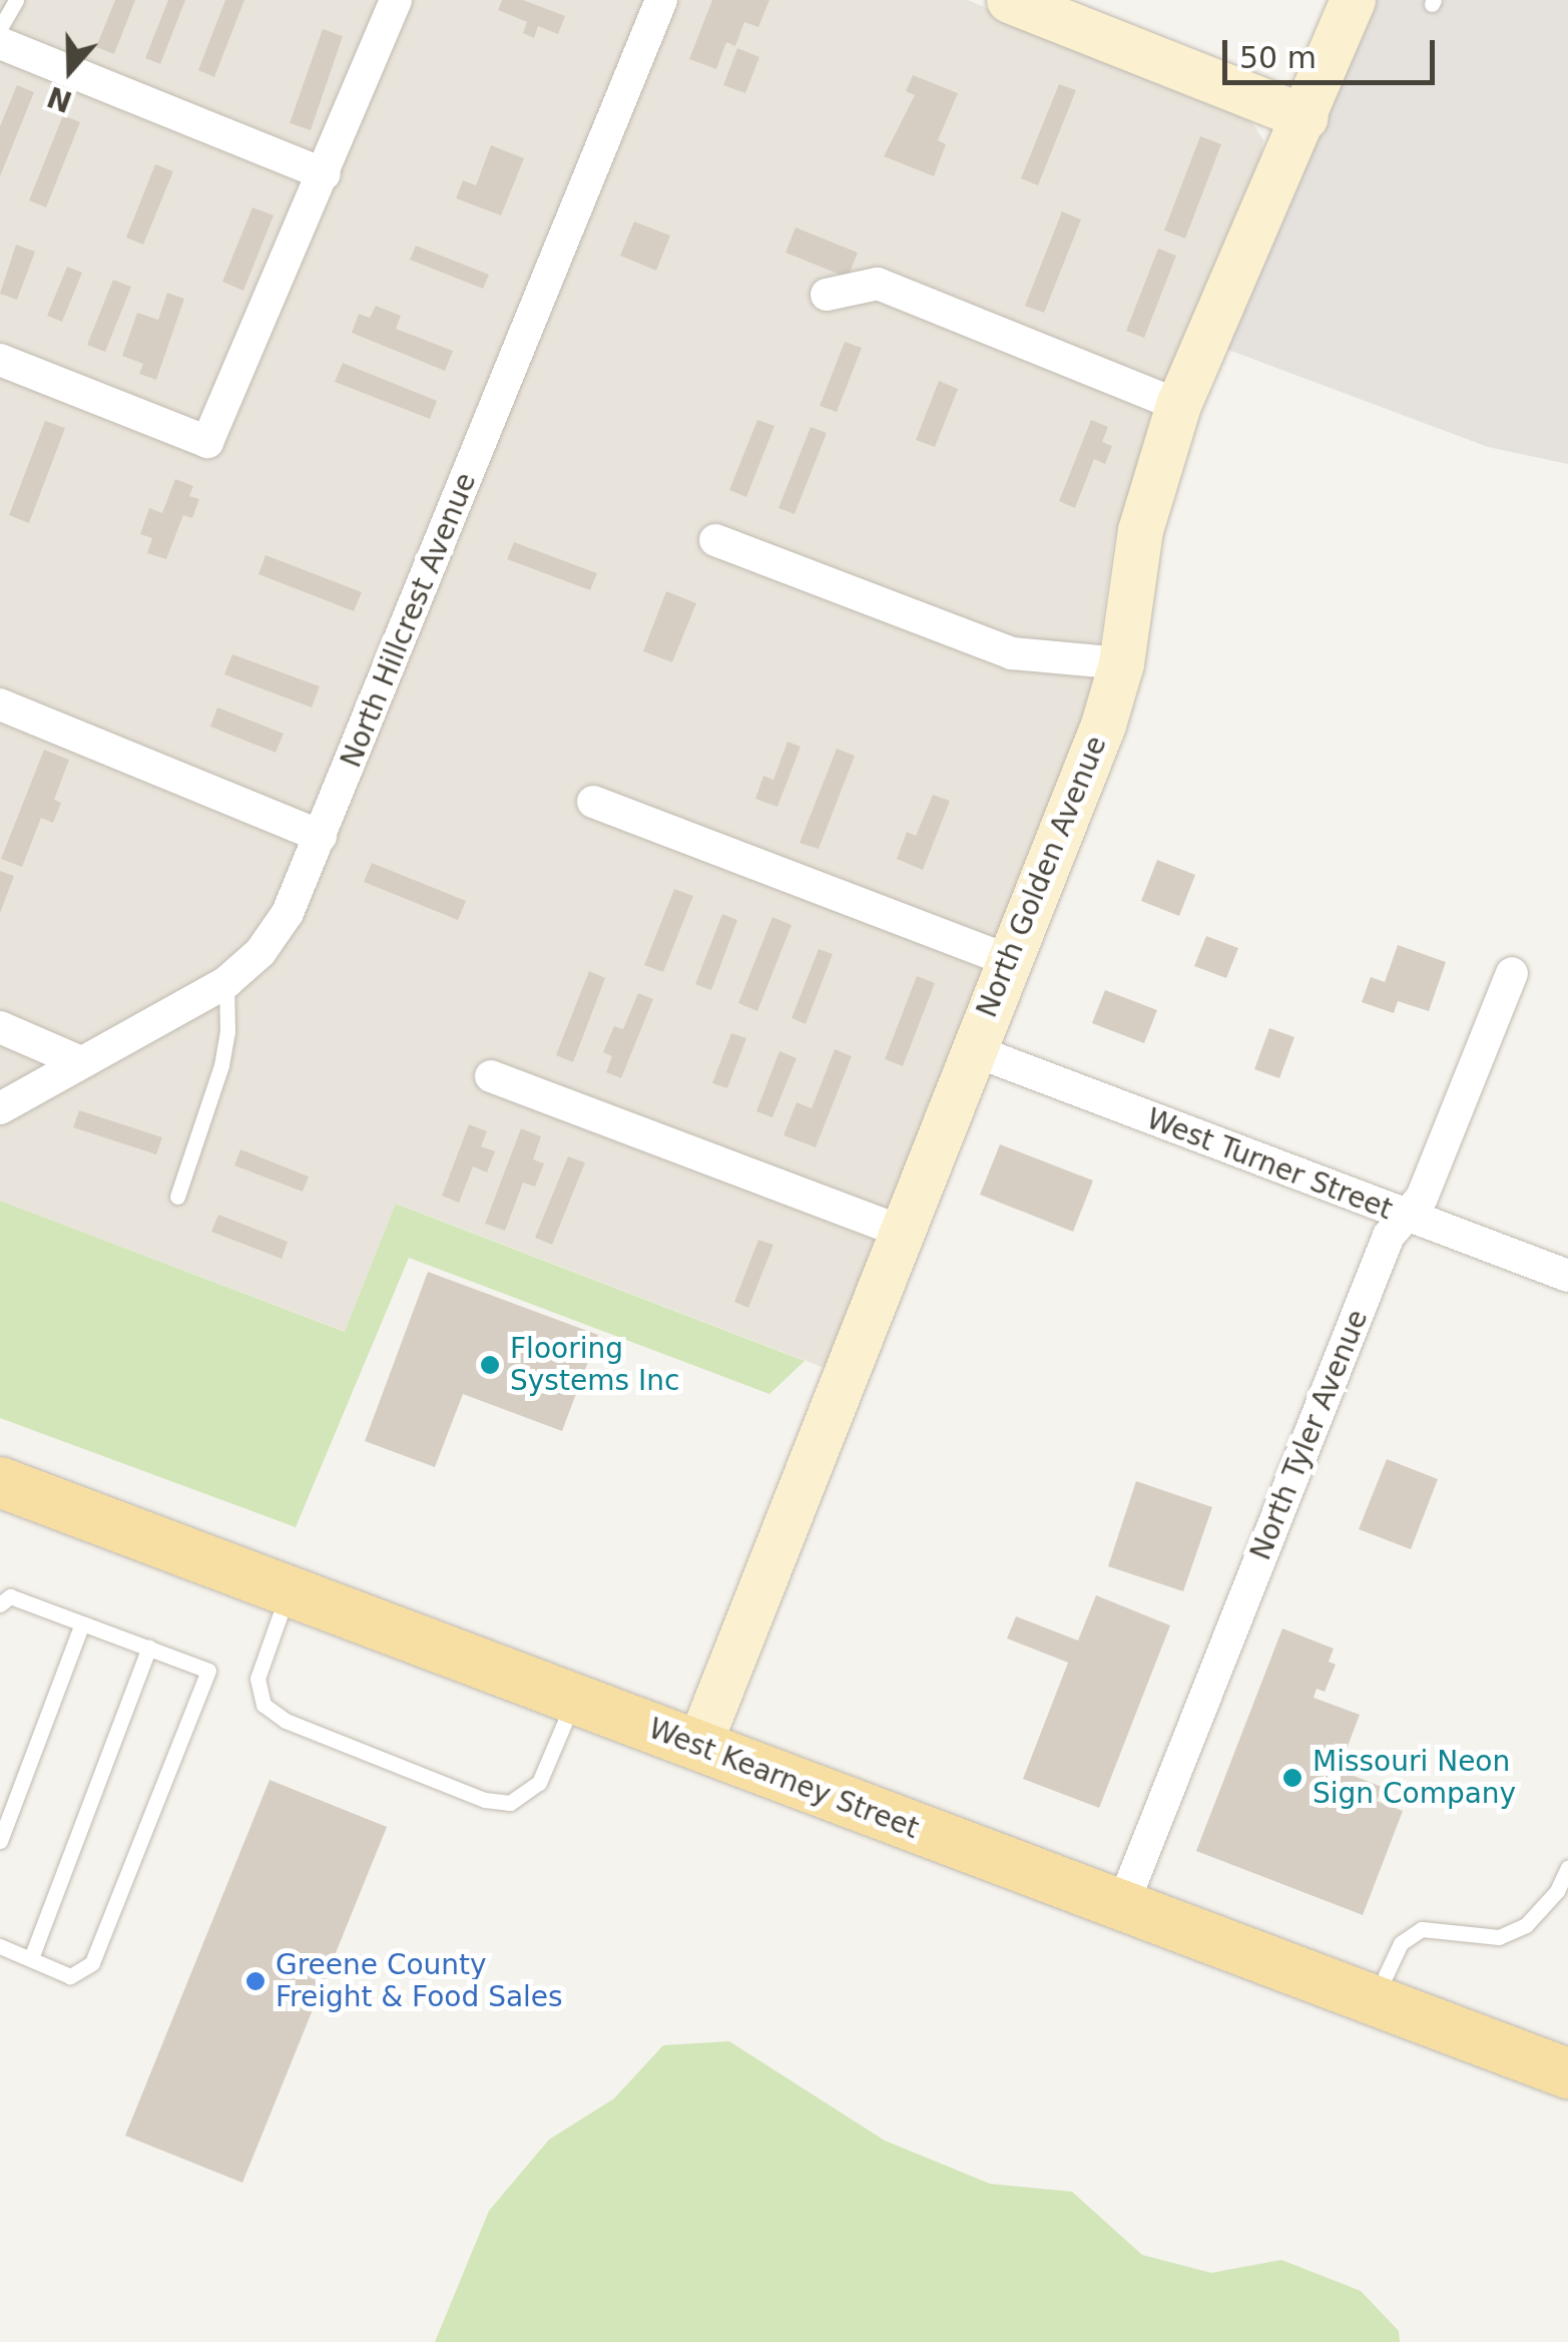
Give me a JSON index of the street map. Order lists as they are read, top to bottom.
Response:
{
  "streets": {
    "main road": ["West Kearney Street"],
    "street": [
      "North Hillcrest Avenue",
      "North Golden Avenue",
      "West Turner Street",
      "North Tyler Avenue"
    ]
  },
  "crossings": [
    ["North Golden Avenue", "West Turner Street"],
    ["North Golden Avenue", "West Kearney Street"],
    ["West Turner Street", "North Tyler Avenue"],
    ["North Tyler Avenue", "West Kearney Street"]
  ],
  "places": ["Flooring Systems Inc", "Missouri Neon Sign Company", "Greene County Freight & Food Sales"],
  "scale_bar": "50 m",
  "north": "bottom"
}
